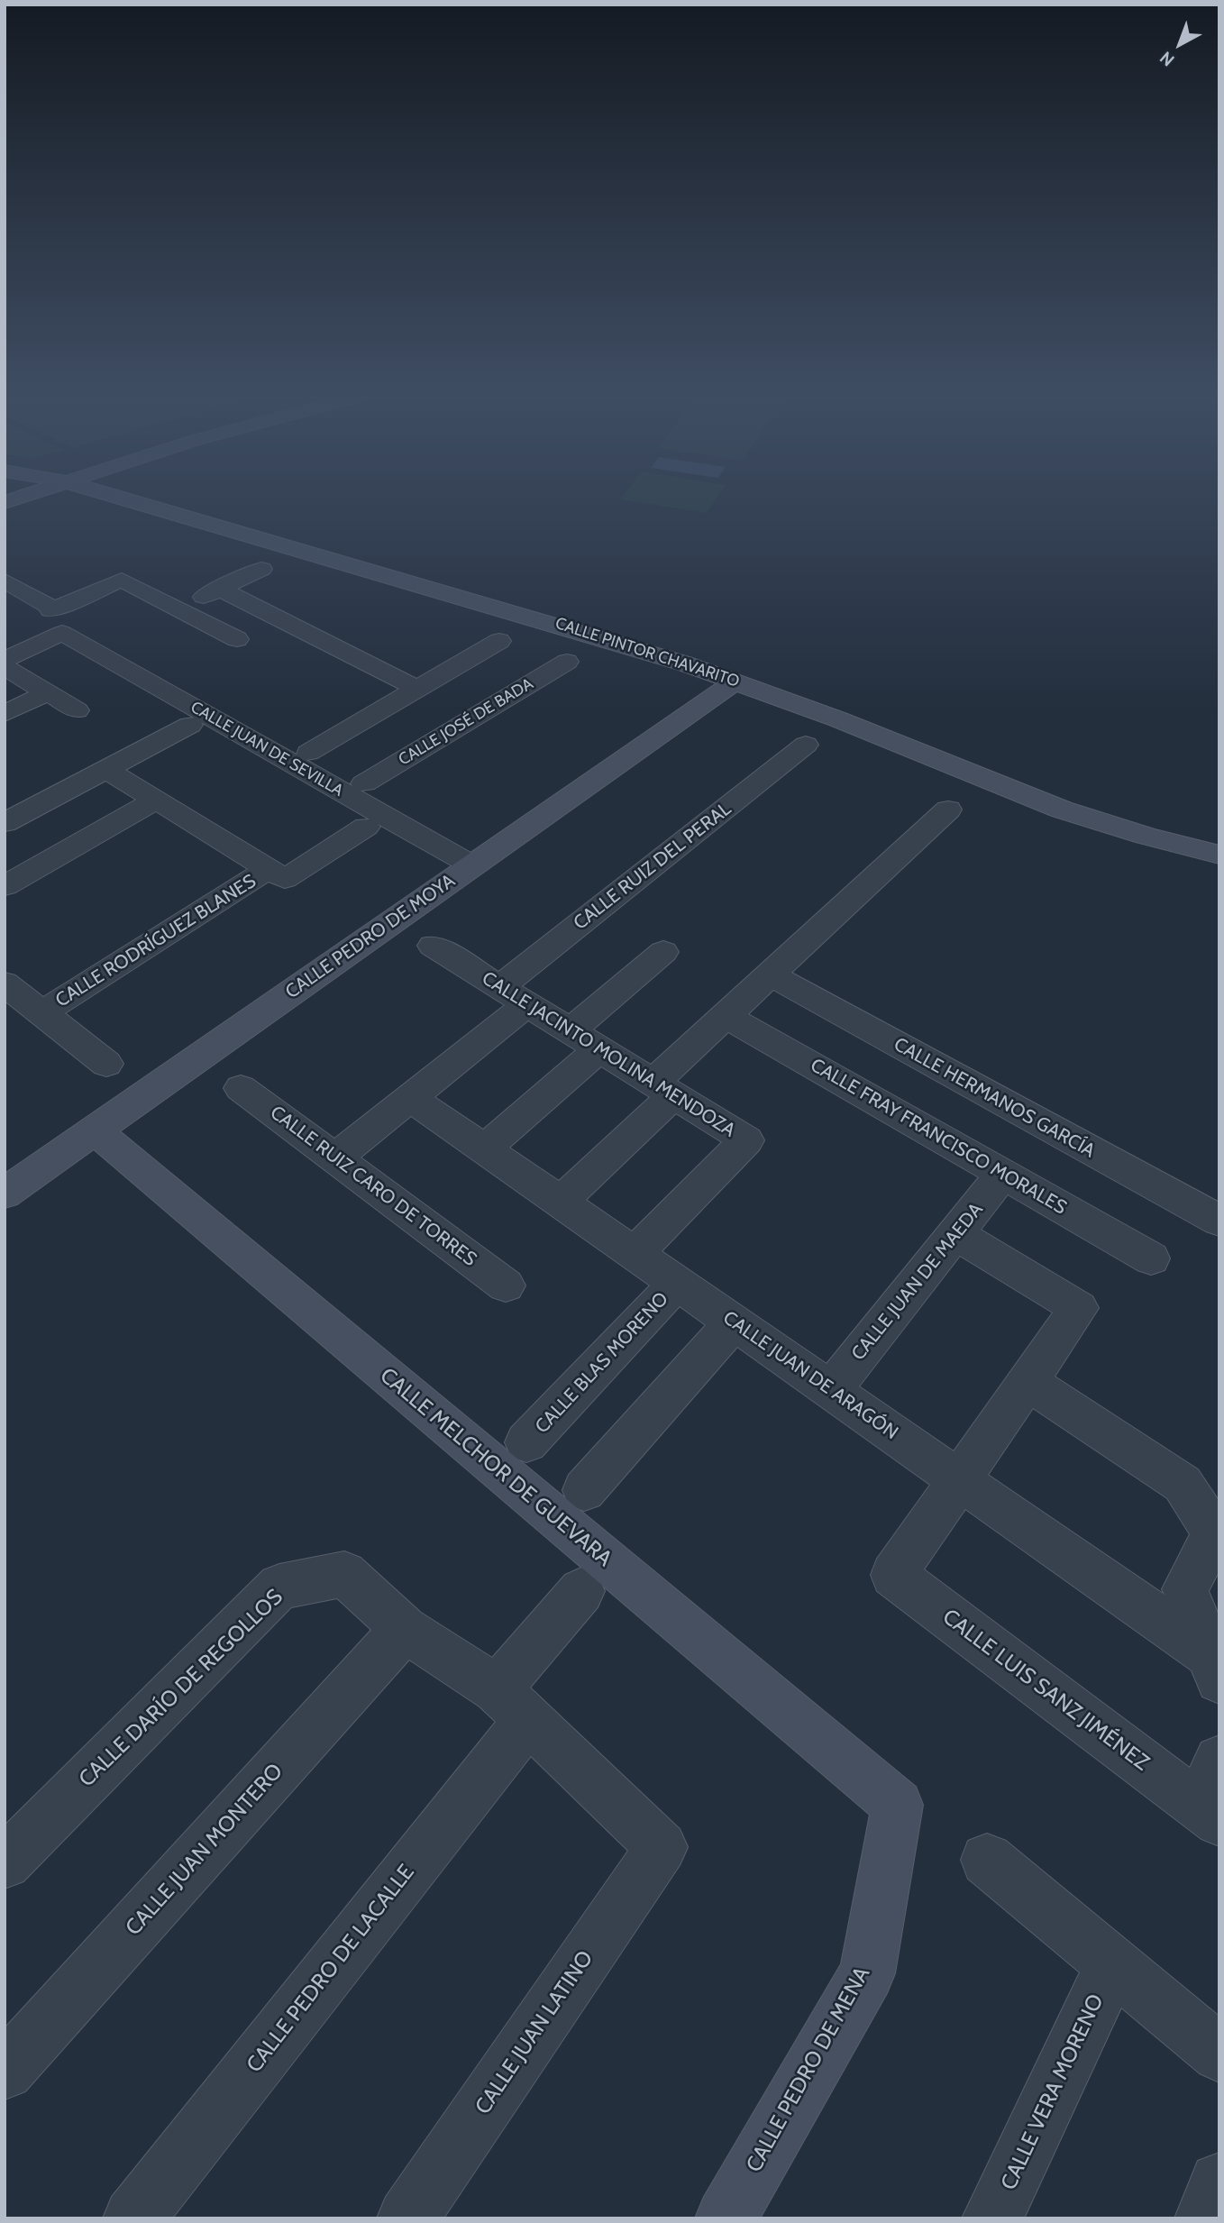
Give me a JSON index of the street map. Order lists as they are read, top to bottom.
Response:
{
  "streets": {
    "main road": [
      "CALLE PINTOR CHAVARITO",
      "CALLE PEDRO DE MOYA",
      "CALLE MELCHOR DE GUEVARA",
      "CALLE PEDRO DE MENA"
    ],
    "street": [
      "CALLE JOSÉ DE BADA",
      "CALLE JUAN DE SEVILLA",
      "CALLE RUIZ DEL PERAL",
      "CALLE RODRÍGUEZ BLANES",
      "CALLE JACINTO MOLINA MENDOZA",
      "CALLE HERMANOS GARCÍA",
      "CALLE FRAY FRANCISCO MORALES",
      "CALLE RUIZ CARO DE TORRES",
      "CALLE JUAN DE MAEDA",
      "CALLE BLAS MORENO",
      "CALLE JUAN DE ARAGÓN",
      "CALLE DARÍO DE REGOLLOS",
      "CALLE LUIS SANZ JIMÉNEZ",
      "CALLE JUAN MONTERO",
      "CALLE PEDRO DE LACALLE",
      "CALLE JUAN LATINO",
      "CALLE VERA MORENO"
    ]
  },
  "crossings": [
    ["CALLE PINTOR CHAVARITO", "CALLE PEDRO DE MOYA"],
    ["CALLE JUAN DE SEVILLA", "CALLE PEDRO DE MOYA"],
    ["CALLE RUIZ DEL PERAL", "CALLE JACINTO MOLINA MENDOZA"],
    ["CALLE RUIZ DEL PERAL", "CALLE RUIZ CARO DE TORRES"],
    ["CALLE RUIZ DEL PERAL", "CALLE JUAN DE ARAGÓN"],
    ["CALLE PEDRO DE MOYA", "CALLE MELCHOR DE GUEVARA"],
    ["CALLE JACINTO MOLINA MENDOZA", "CALLE JUAN DE ARAGÓN"],
    ["CALLE FRAY FRANCISCO MORALES", "CALLE JUAN DE MAEDA"],
    ["CALLE JUAN DE MAEDA", "CALLE JUAN DE ARAGÓN"],
    ["CALLE BLAS MORENO", "CALLE JUAN DE ARAGÓN"],
    ["CALLE JUAN DE ARAGÓN", "CALLE LUIS SANZ JIMÉNEZ"],
    ["CALLE MELCHOR DE GUEVARA", "CALLE PEDRO DE MENA"],
    ["CALLE DARÍO DE REGOLLOS", "CALLE JUAN MONTERO"],
    ["CALLE DARÍO DE REGOLLOS", "CALLE PEDRO DE LACALLE"],
    ["CALLE DARÍO DE REGOLLOS", "CALLE JUAN LATINO"]
  ],
  "north": "bottom left"
}
